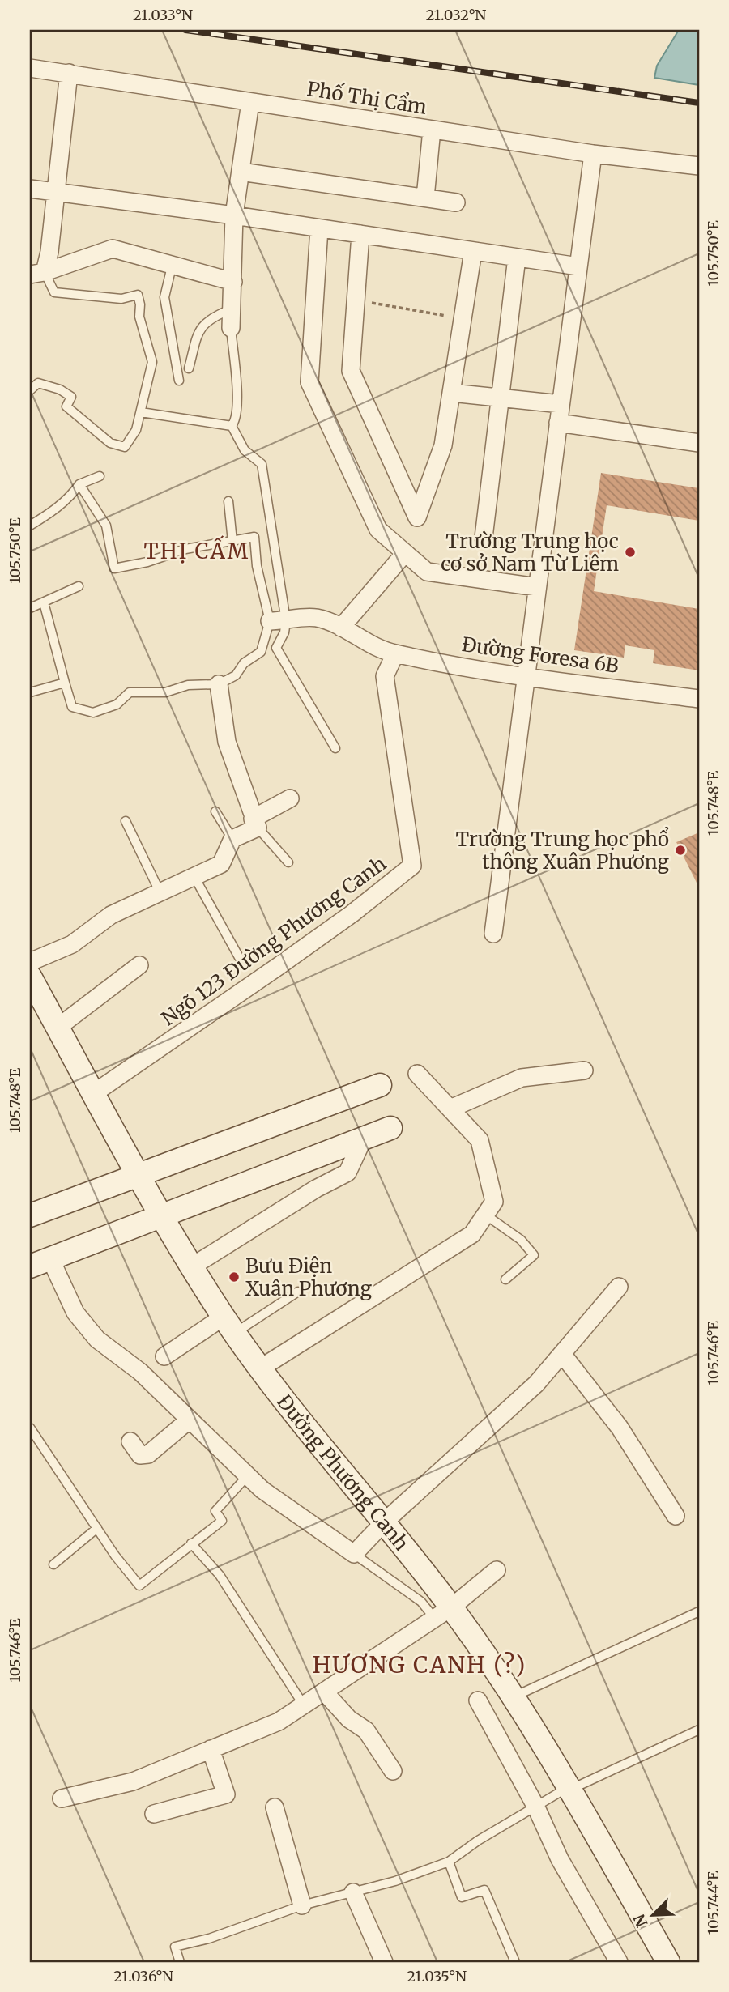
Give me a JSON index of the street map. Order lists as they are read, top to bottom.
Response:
{
  "streets": {
    "street": [
      "Phố Thị Cẩm",
      "Đường Foresa 6B",
      "Ngõ 123 Đường Phương Canh",
      "Đường Phương Canh"
    ]
  },
  "crossings": [
    ["Đường Foresa 6B", "Ngõ 123 Đường Phương Canh"],
    ["Ngõ 123 Đường Phương Canh", "Đường Phương Canh"]
  ],
  "districts": ["THỊ CẤM", "HƯƠNG CANH (?)"],
  "places": ["Trường Trung học cơ sở Nam Từ Liêm", "Trường Trung học phổ thông Xuân Phương", "Bưu Điện Xuân Phương"],
  "north": "bottom left",
  "coordinates": [
    "21.033°N",
    "21.032°N",
    "105.750°E",
    "105.748°E",
    "105.746°E",
    "105.744°E",
    "21.036°N",
    "21.035°N"
  ]
}
